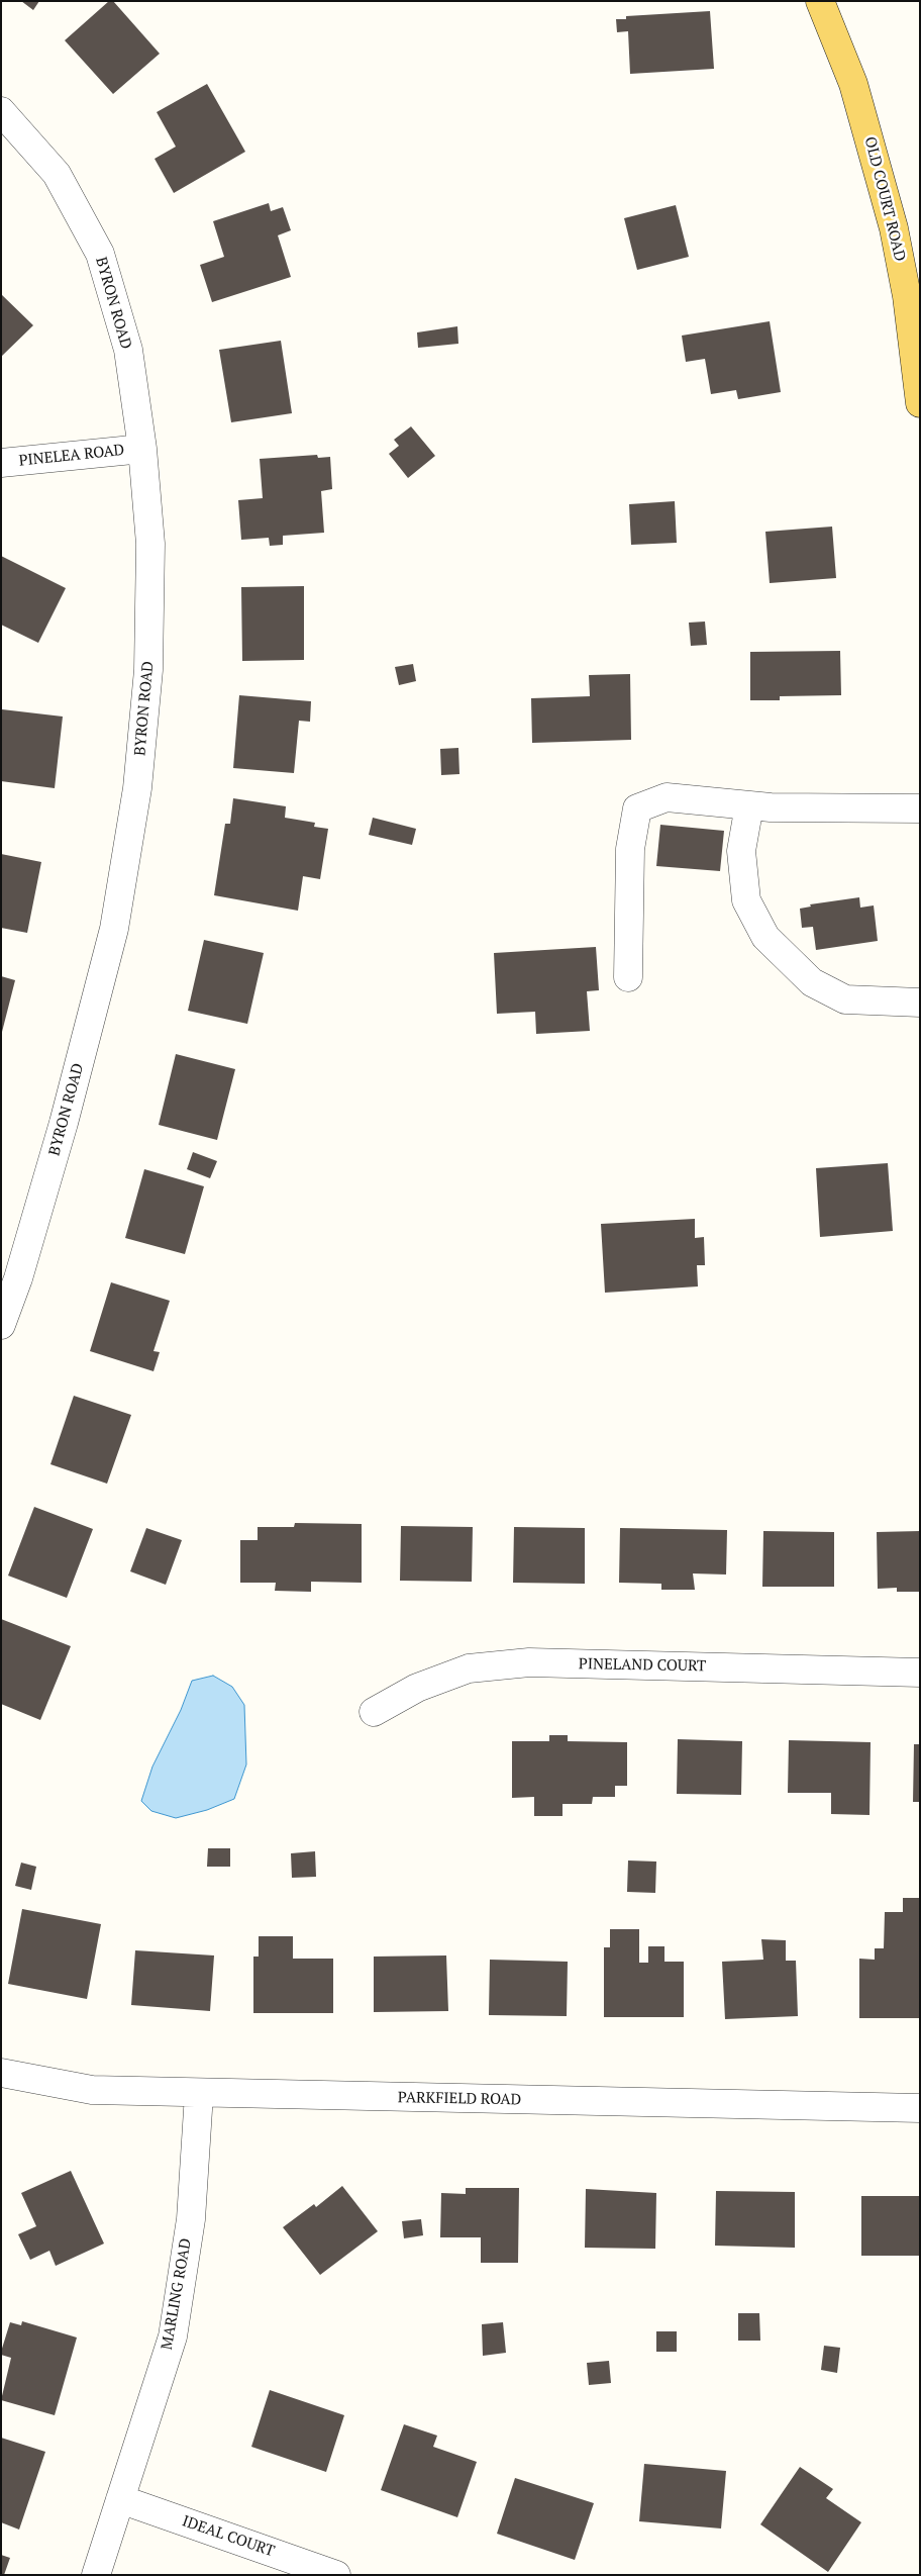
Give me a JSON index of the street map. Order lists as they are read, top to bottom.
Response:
{
  "streets": {
    "main road": ["OLD COURT ROAD"],
    "street": [
      "BYRON ROAD",
      "PINELEA ROAD",
      "PINELAND COURT",
      "PARKFIELD ROAD",
      "MARLING ROAD",
      "IDEAL COURT"
    ]
  },
  "crossings": [
    ["BYRON ROAD", "PINELEA ROAD"],
    ["PARKFIELD ROAD", "MARLING ROAD"],
    ["MARLING ROAD", "IDEAL COURT"]
  ]
}
